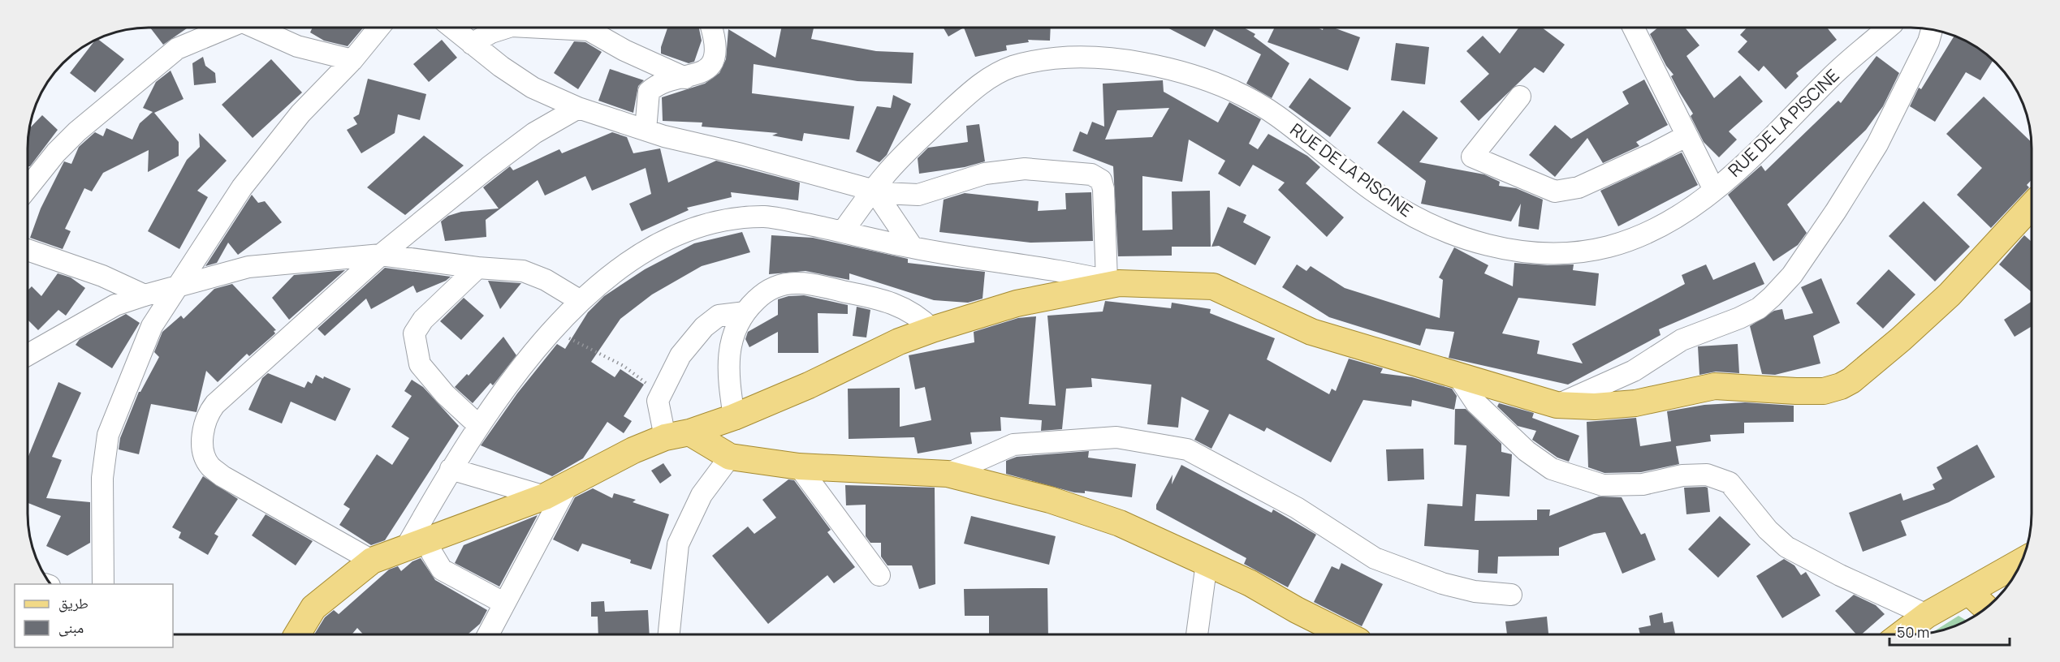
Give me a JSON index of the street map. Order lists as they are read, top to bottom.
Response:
{
  "streets": {
    "street": ["RUE DE LA PISCINE"]
  },
  "legend": ["طريق", "مبنى"],
  "scale_bar": "50 m"
}
